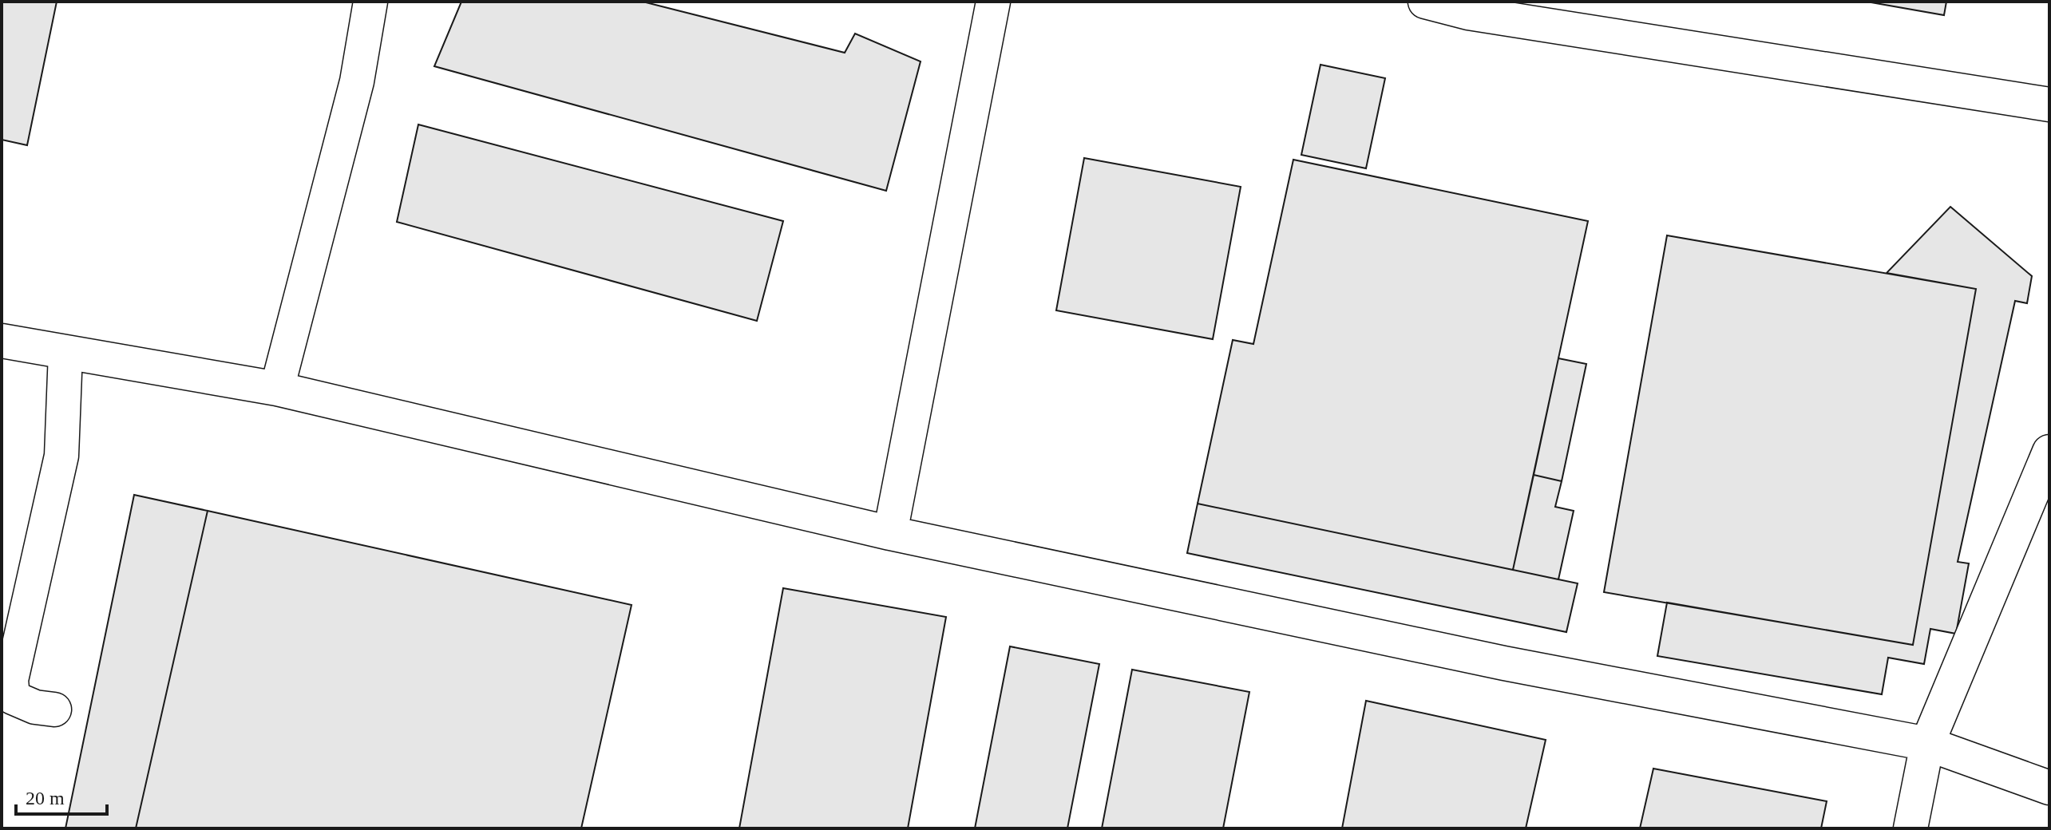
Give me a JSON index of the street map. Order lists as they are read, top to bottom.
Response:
{
  "scale_bar": "20 m"
}
